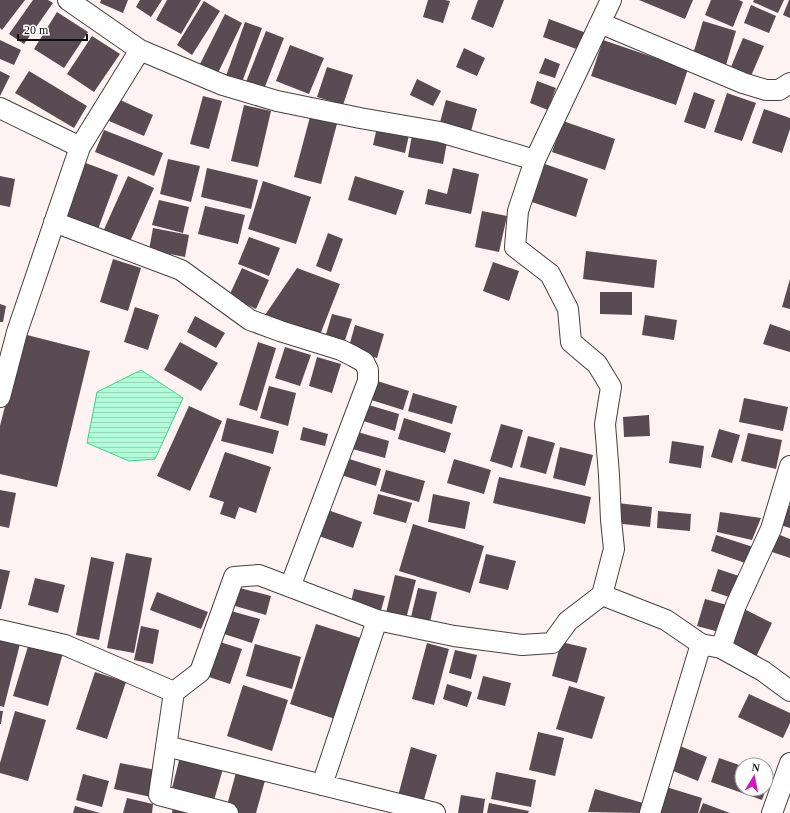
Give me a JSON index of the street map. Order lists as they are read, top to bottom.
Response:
{
  "scale_bar": "20 m",
  "north": "top"
}
